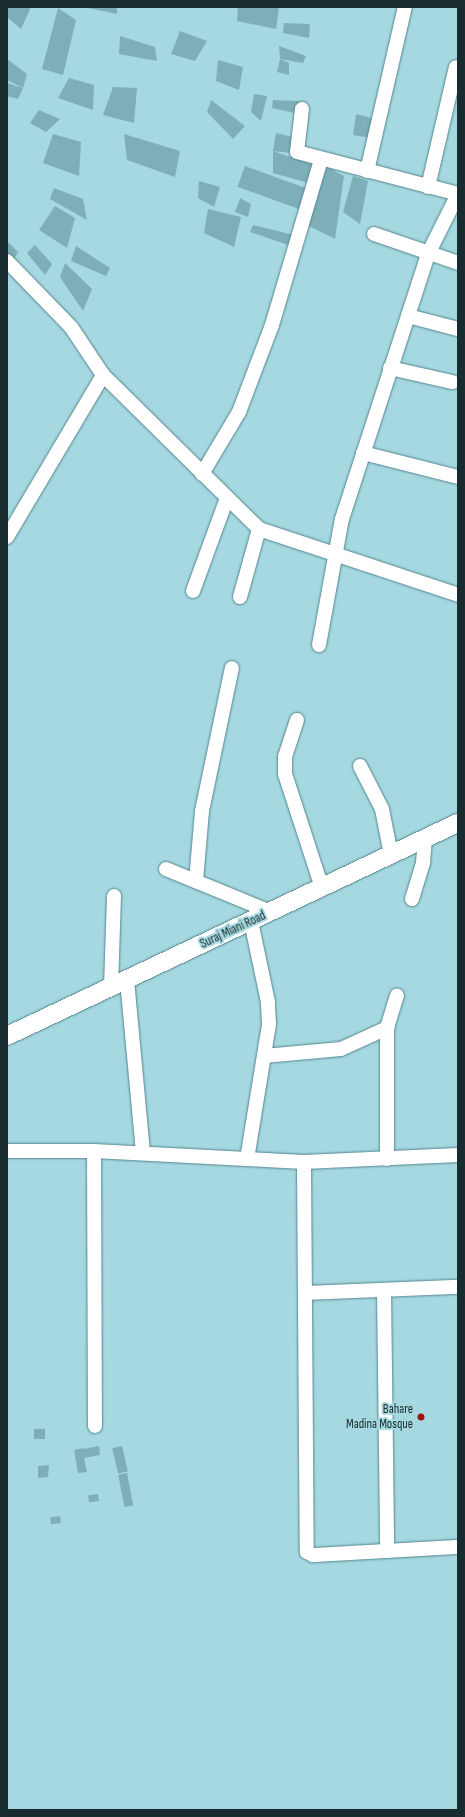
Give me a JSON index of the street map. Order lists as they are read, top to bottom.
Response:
{
  "streets": {
    "street": ["Suraj Miani Road"]
  },
  "places": ["Bahare Madina Mosque"]
}
